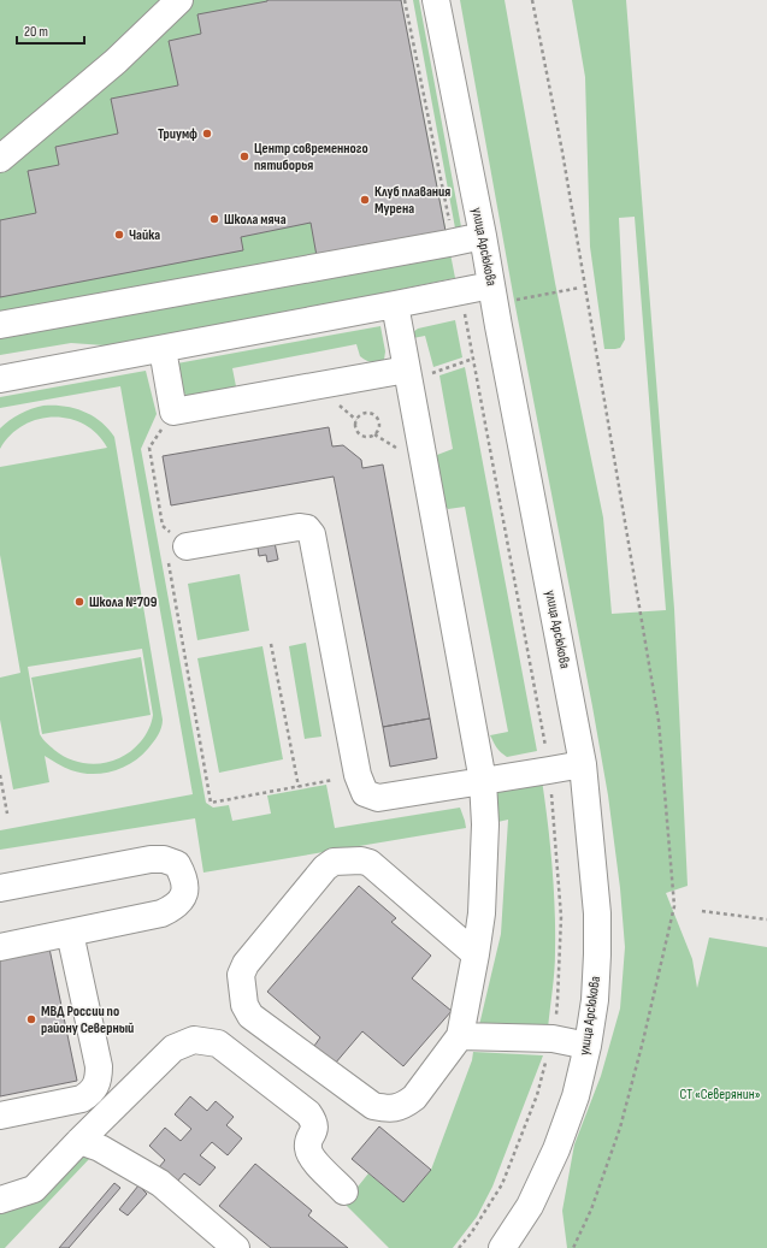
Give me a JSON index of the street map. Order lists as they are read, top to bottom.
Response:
{
  "streets": {
    "street": ["улица Арсюкова"]
  },
  "parks": ["СТ «Северянин»"],
  "places": [
    "Триумф",
    "Центр современного пятиборья",
    "Клуб плавания Мурена",
    "Школа мяча",
    "Чайка",
    "Школа №709",
    "МВД России по району Северный"
  ],
  "scale_bar": "20 m"
}
